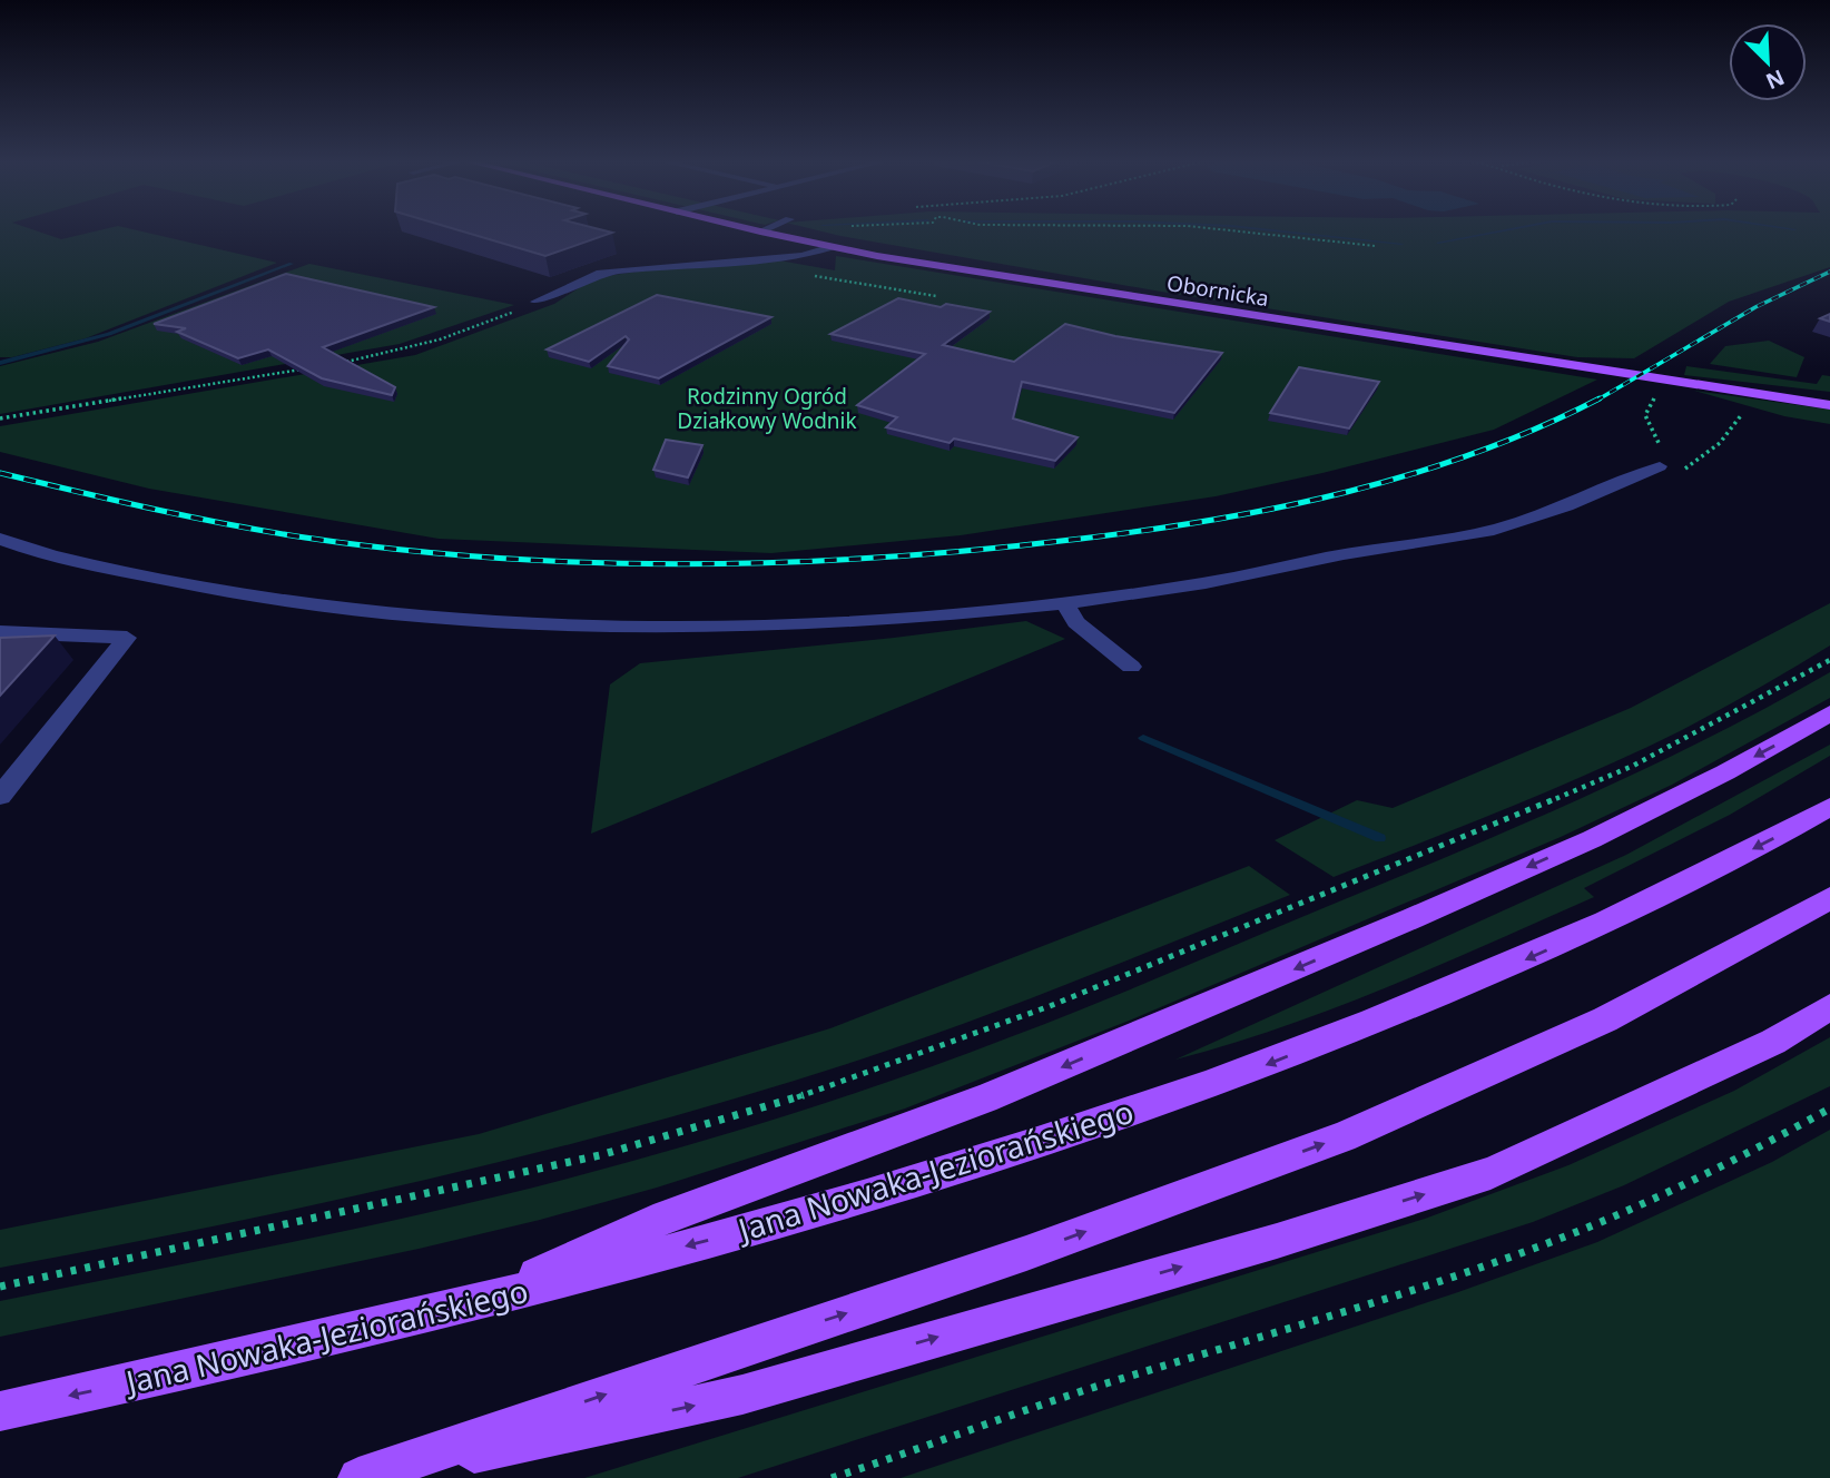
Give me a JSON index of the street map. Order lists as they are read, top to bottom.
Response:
{
  "streets": {
    "main road": ["Obornicka", "Jana Nowaka-Jeziorańskiego"]
  },
  "parks": ["Rodzinny Ogród Działkowy Wodnik"],
  "north": "bottom right"
}
